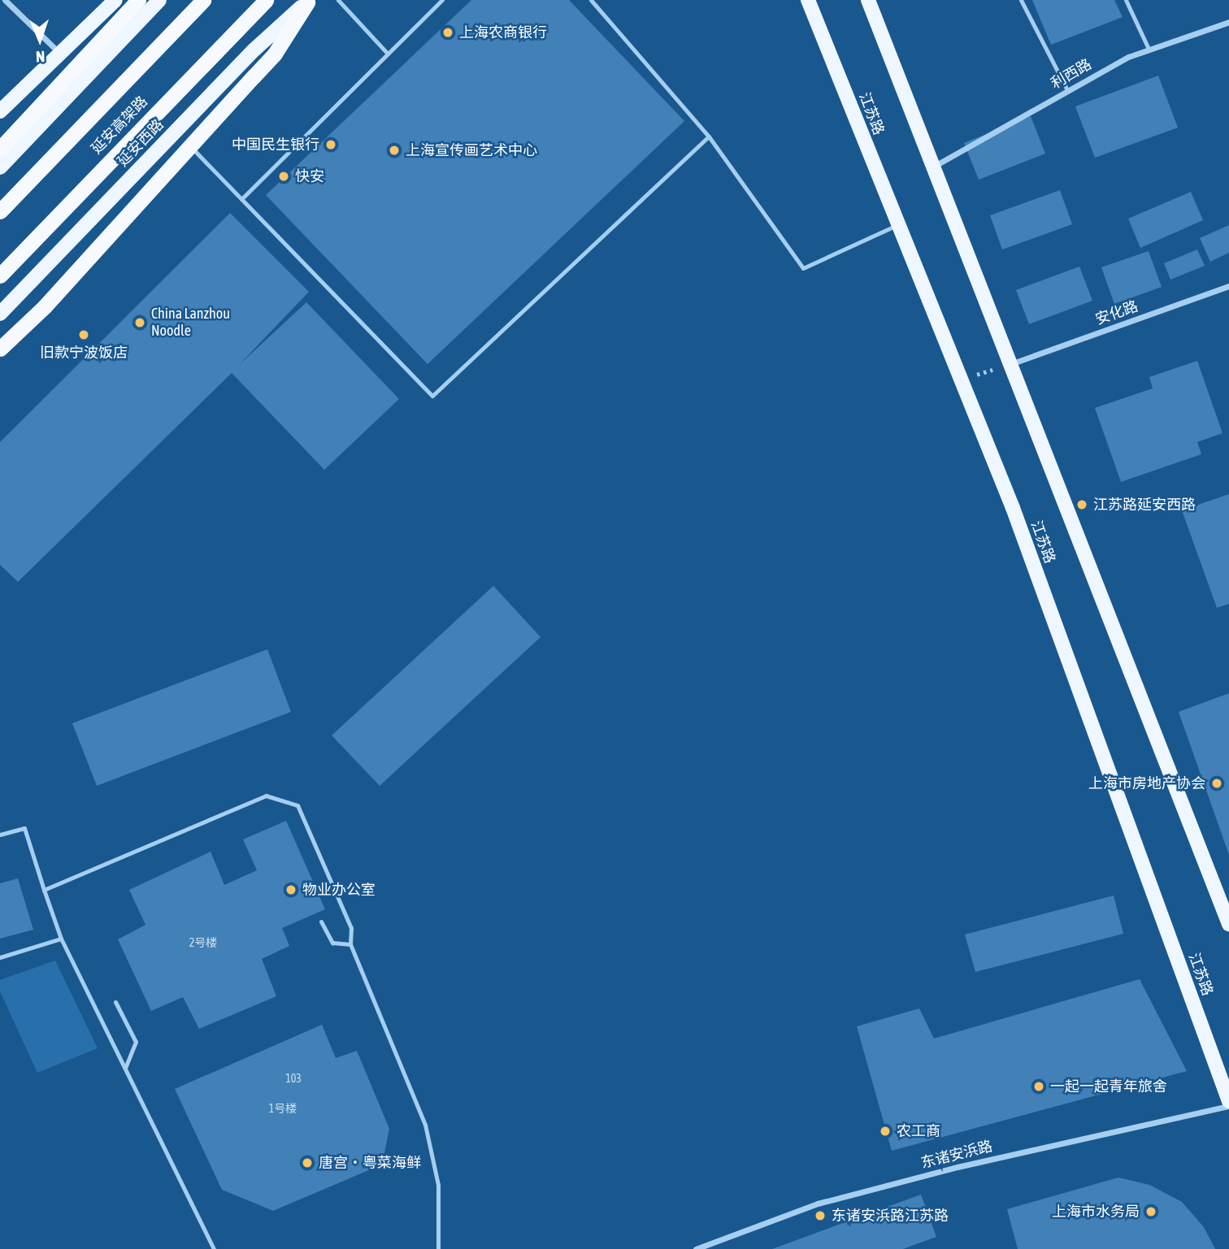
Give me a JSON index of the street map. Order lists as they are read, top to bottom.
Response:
{
  "streets": {
    "highway": ["延安高架路"],
    "main road": ["江苏路", "延安西路"],
    "street": ["利西路", "安化路", "东诸安浜路"]
  },
  "places": [
    "上海农商银行",
    "中国民生银行",
    "上海宣传画艺术中心",
    "快安",
    "China Lanzhou Noodle",
    "旧款宁波饭店",
    "江苏路延安西路",
    "上海市房地产协会",
    "物业办公室",
    "一起一起青年旅舍",
    "农工商",
    "唐宫・粤菜海鲜",
    "上海市水务局",
    "东诸安浜路江苏路"
  ],
  "house_numbers": ["2号楼", "103", "1号楼"],
  "north": "bottom"
}
